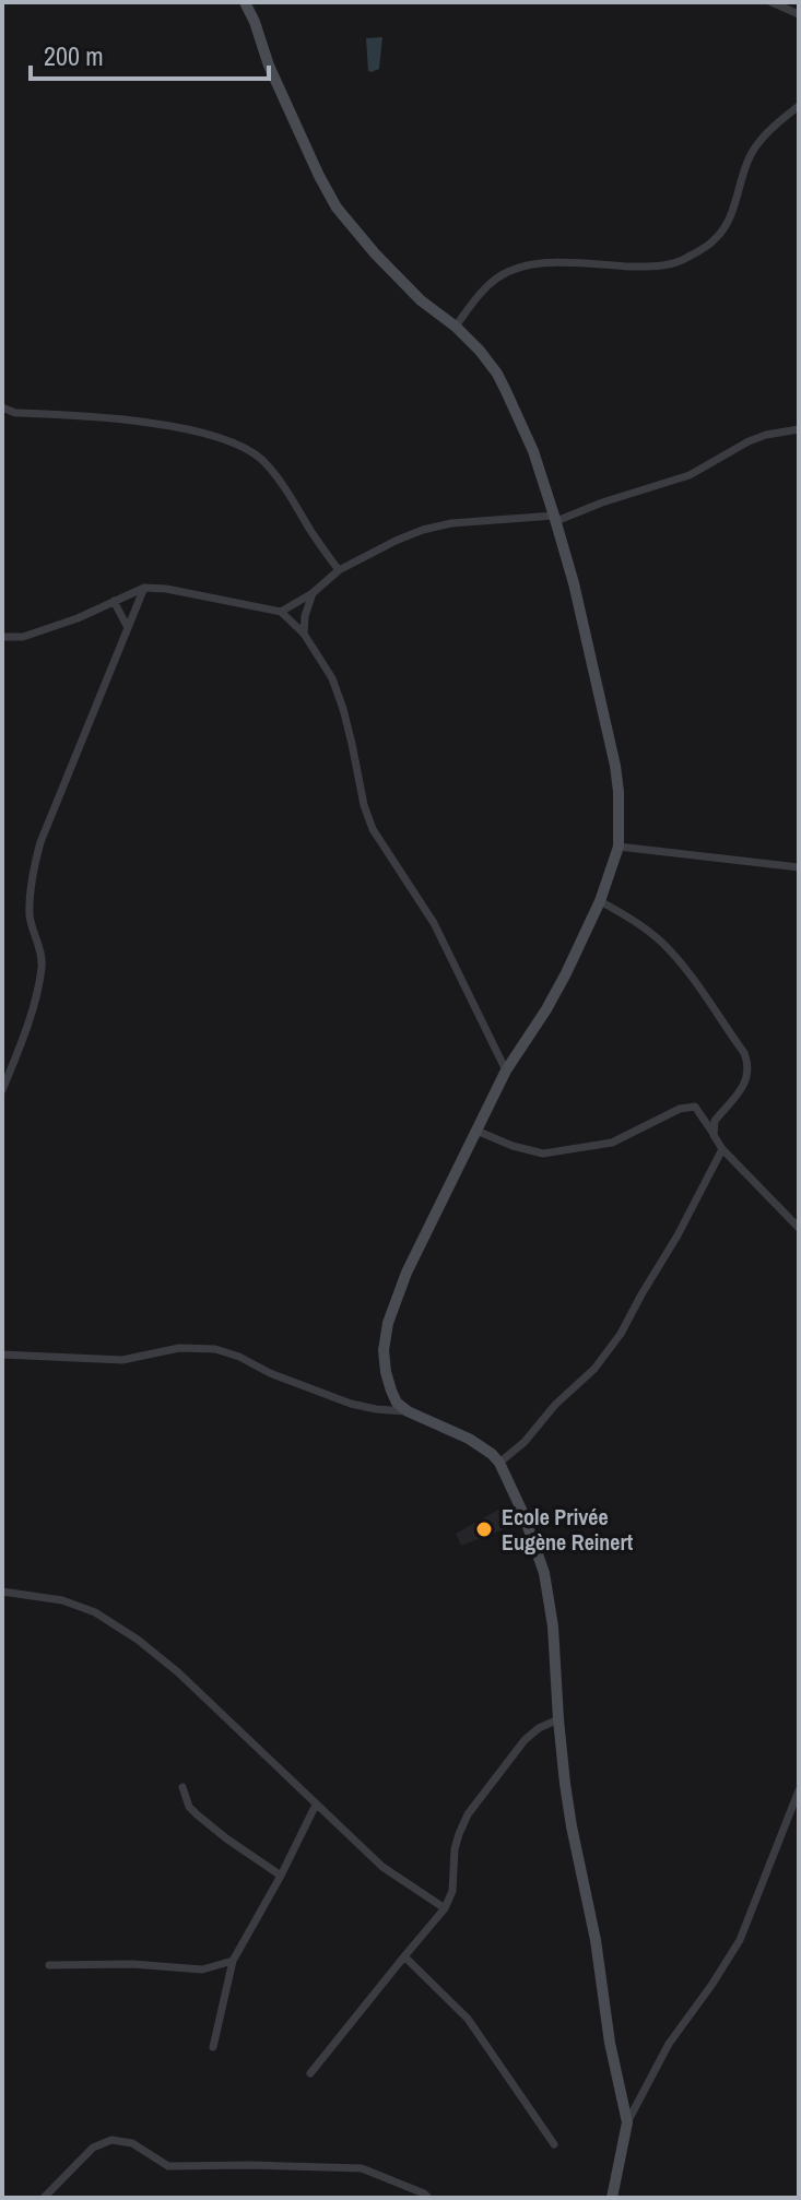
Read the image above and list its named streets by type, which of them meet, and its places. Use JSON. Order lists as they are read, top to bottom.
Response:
{
  "places": ["Ecole Privée Eugène Reinert"],
  "scale_bar": "200 m"
}
